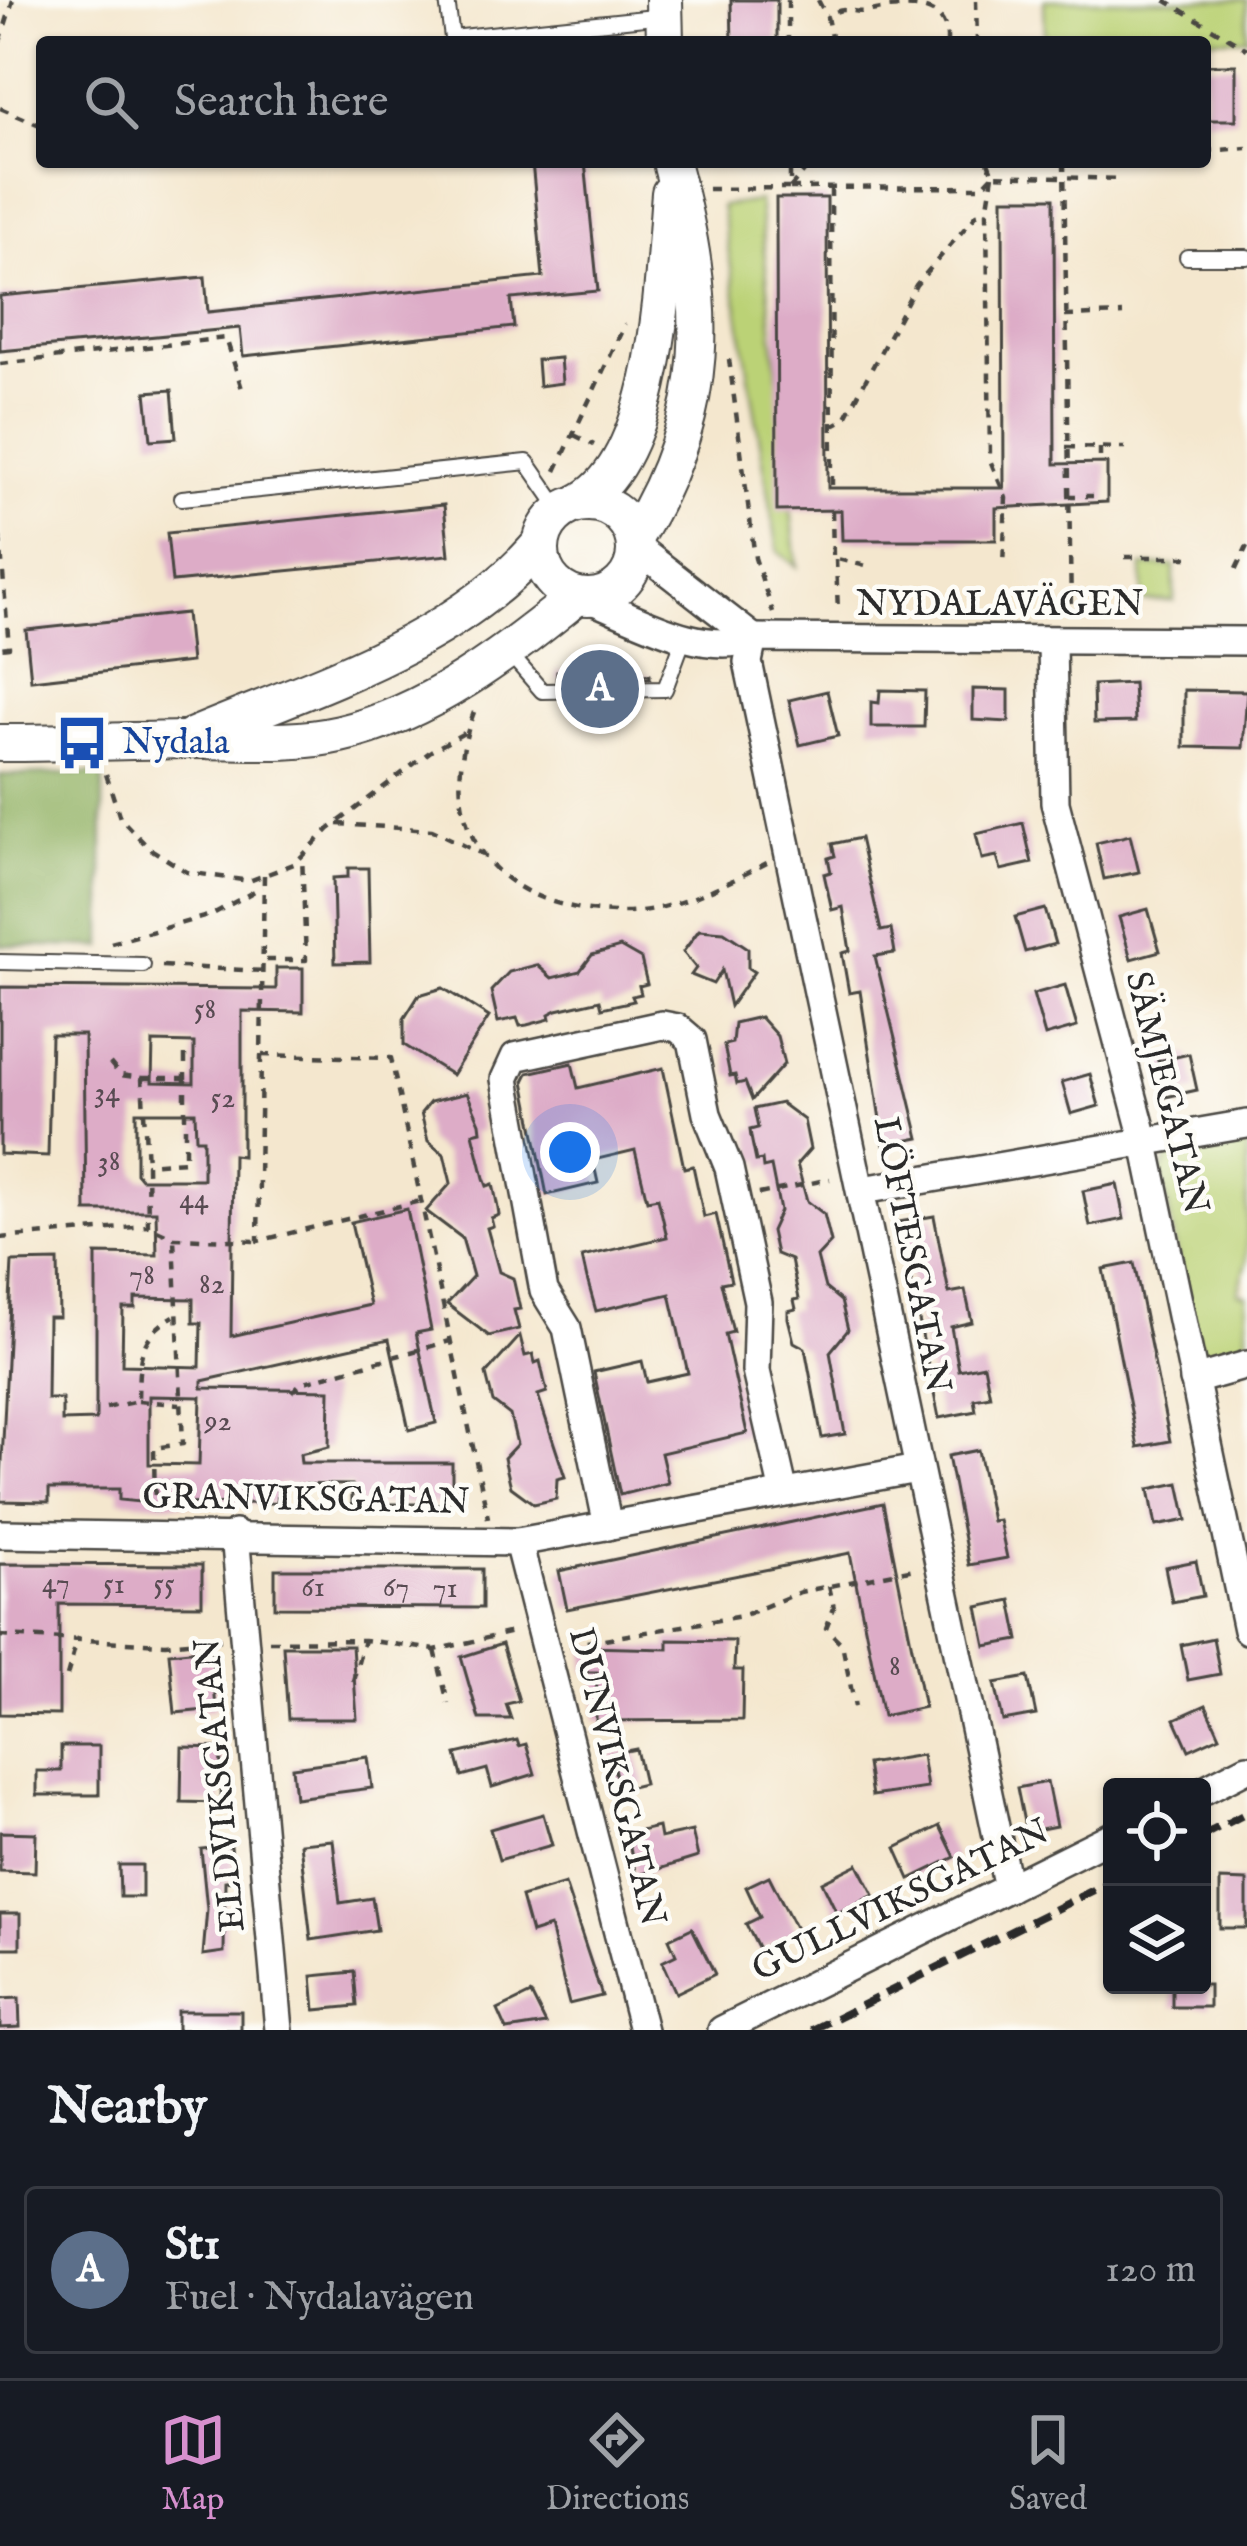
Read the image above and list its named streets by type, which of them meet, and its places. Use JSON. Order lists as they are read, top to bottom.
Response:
{
  "streets": {
    "street": [
      "NYDALAVÄGEN",
      "SÄMJEGATAN",
      "LÖFTESGATAN",
      "GRANVIKSGATAN",
      "DUNVIKSGATAN",
      "ELDVIKSGATAN",
      "GULLVIKSGATAN"
    ]
  },
  "crossings": [
    ["NYDALAVÄGEN", "SÄMJEGATAN"],
    ["NYDALAVÄGEN", "LÖFTESGATAN"],
    ["LÖFTESGATAN", "GRANVIKSGATAN"],
    ["LÖFTESGATAN", "GULLVIKSGATAN"],
    ["GRANVIKSGATAN", "DUNVIKSGATAN"],
    ["GRANVIKSGATAN", "ELDVIKSGATAN"]
  ],
  "places": {
    "bus stop": ["Nydala"]
  },
  "house_numbers": [
    "58",
    "34",
    "52",
    "38",
    "44",
    "78",
    "82",
    "92",
    "47",
    "51",
    "55",
    "61",
    "67",
    "71",
    "8"
  ],
  "page": {
    "search": "Search here",
    "pins": "A",
    "heading": "Nearby",
    "list": [
      {
        "mark": "A",
        "name": "St1",
        "note": "Fuel · Nydalavägen",
        "value": "120 m"
      }
    ],
    "nav": ["Map", "Directions", "Saved"]
  }
}
